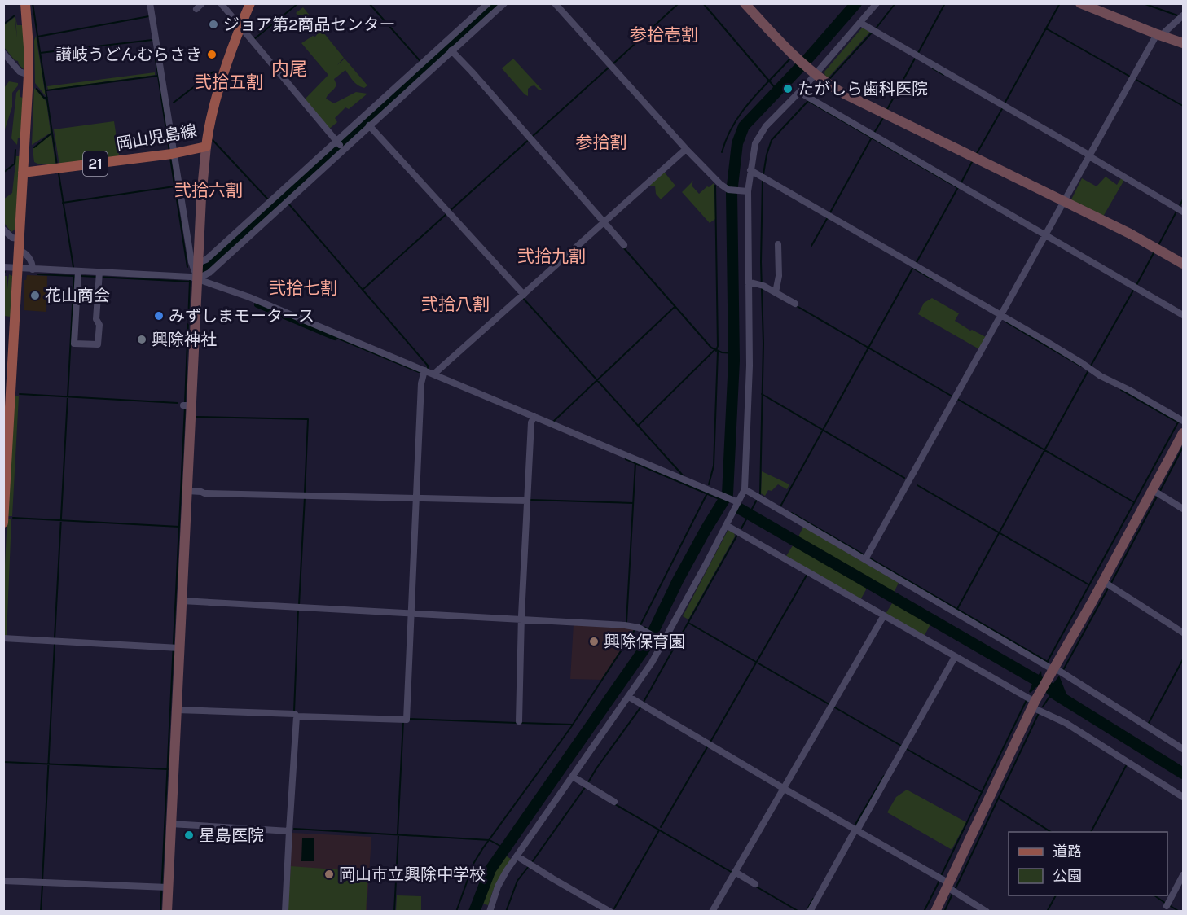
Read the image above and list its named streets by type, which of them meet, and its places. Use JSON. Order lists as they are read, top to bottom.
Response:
{
  "streets": {
    "main road": ["岡山児島線", "21"]
  },
  "districts": [
    "参拾壱割",
    "内尾",
    "弐拾五割",
    "参拾割",
    "弐拾六割",
    "弐拾九割",
    "弐拾七割",
    "弐拾八割"
  ],
  "places": [
    "ジョア第2商品センター",
    "讃岐うどんむらさき",
    "たがしら歯科医院",
    "花山商会",
    "みずしまモータース",
    "興除神社",
    "興除保育園",
    "星島医院",
    "岡山市立興除中学校"
  ],
  "legend": ["道路", "公園"]
}
